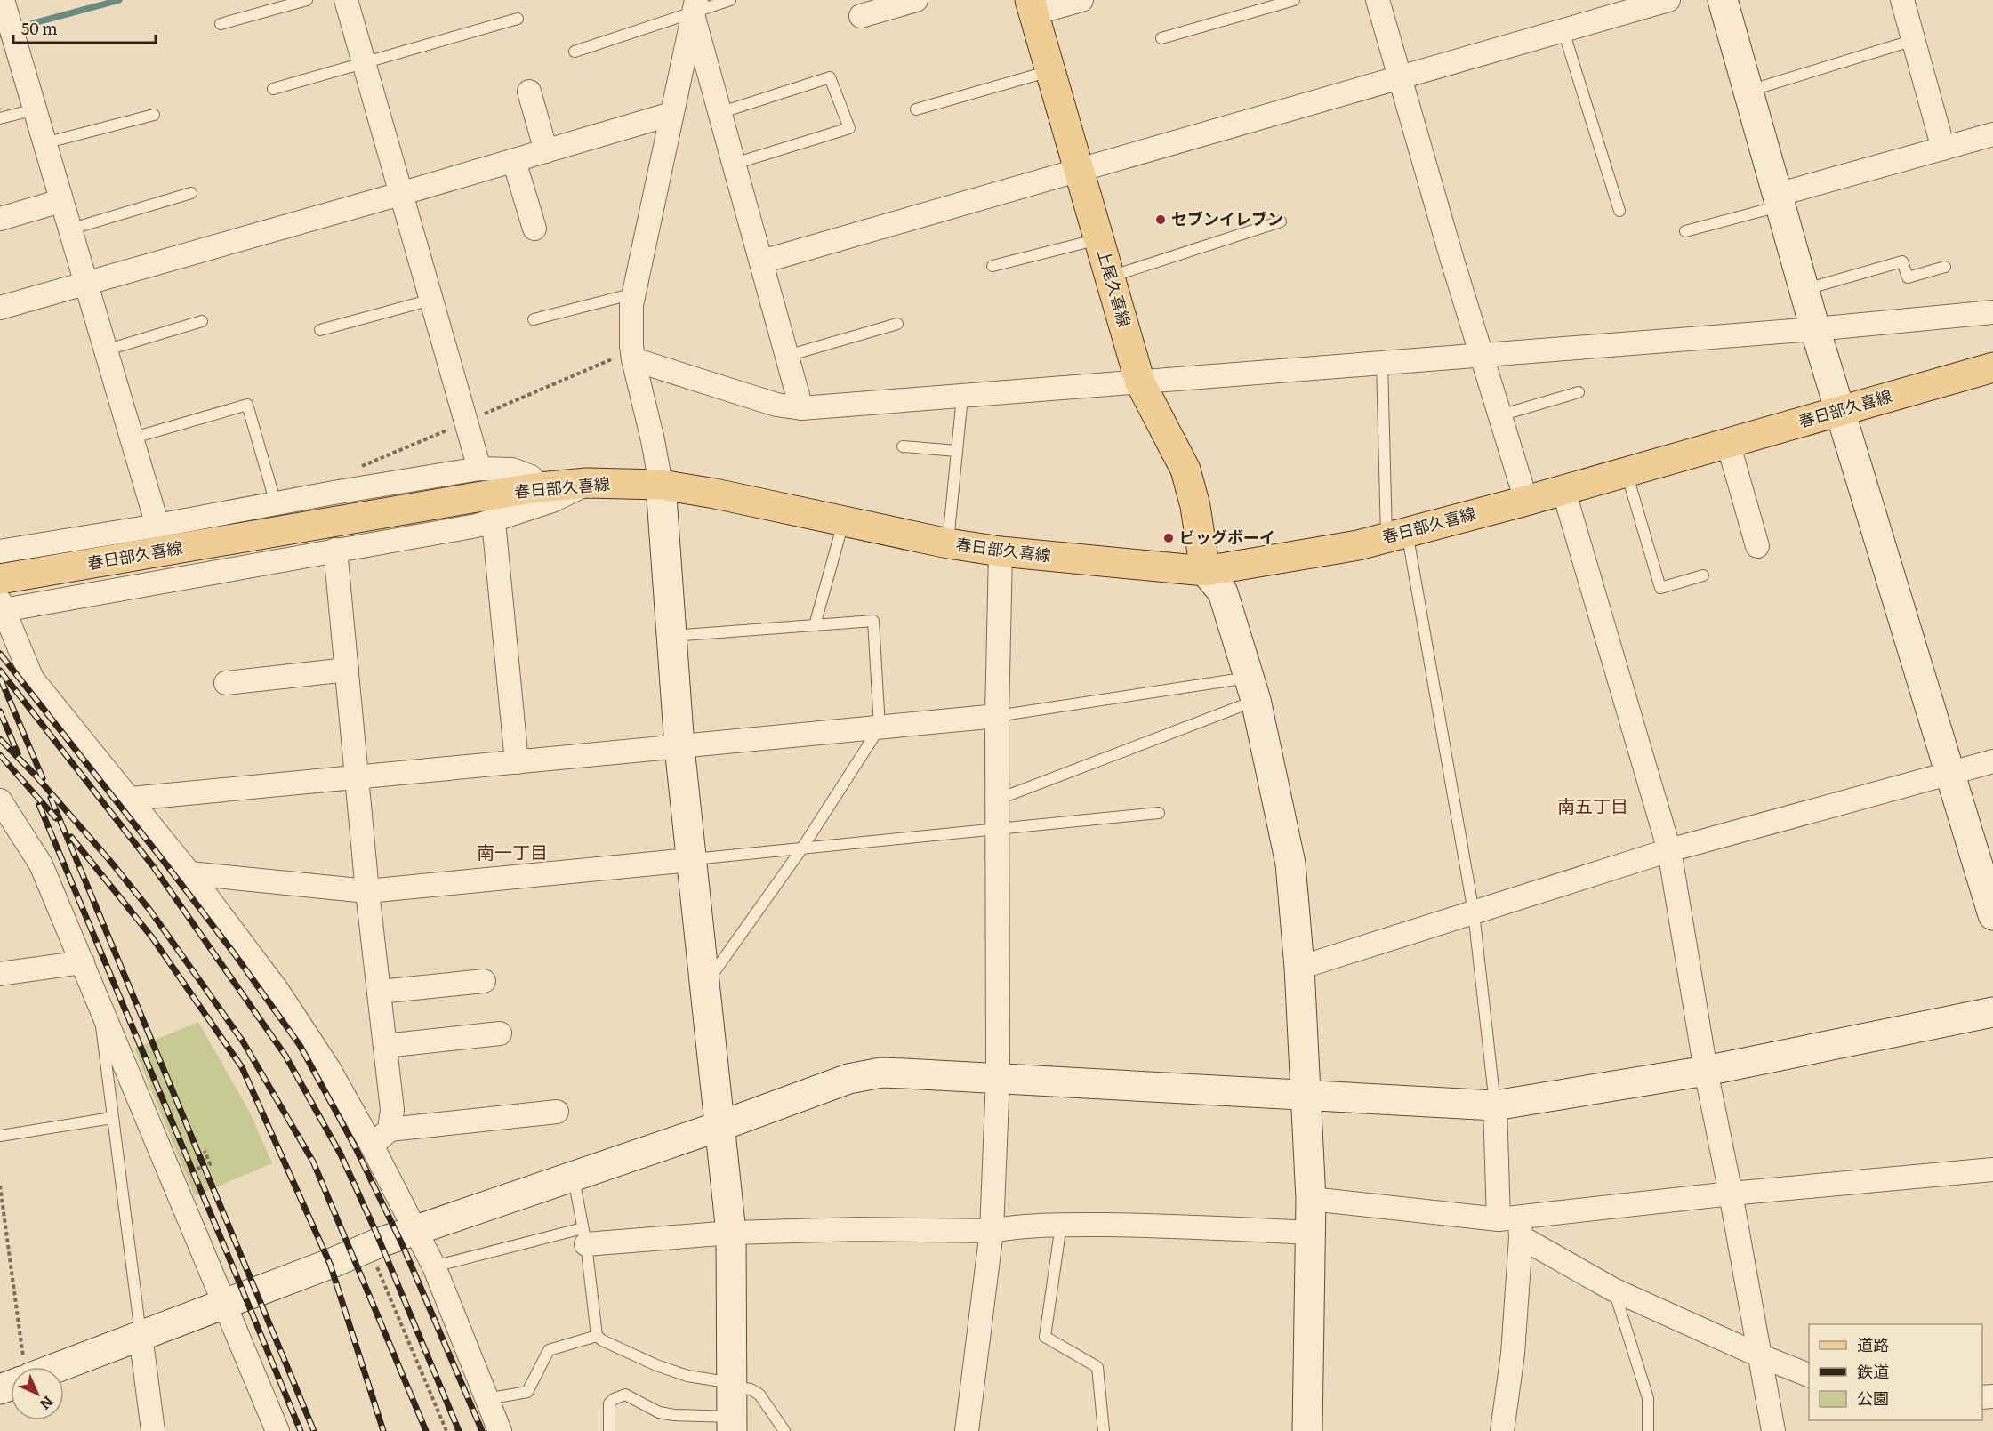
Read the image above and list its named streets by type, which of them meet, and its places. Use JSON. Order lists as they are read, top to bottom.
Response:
{
  "streets": {
    "main road": ["上尾久喜線", "春日部久喜線"]
  },
  "crossings": [
    ["上尾久喜線", "春日部久喜線"]
  ],
  "districts": ["南五丁目", "南一丁目"],
  "places": ["セブンイレブン", "ビッグボーイ"],
  "legend": ["道路", "鉄道", "公園"],
  "scale_bar": "50 m",
  "north": "bottom right"
}
